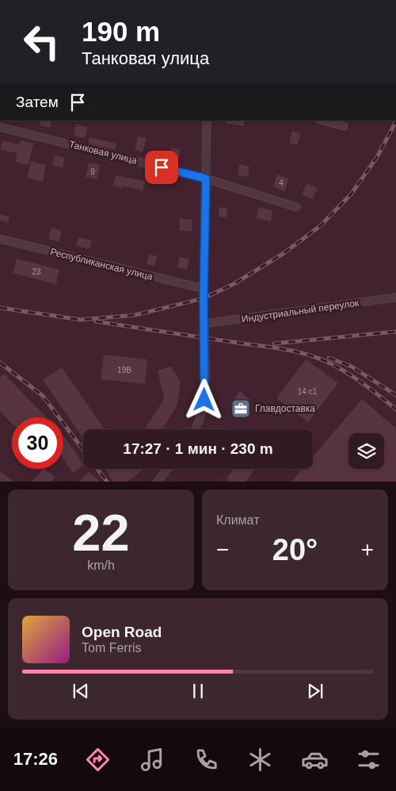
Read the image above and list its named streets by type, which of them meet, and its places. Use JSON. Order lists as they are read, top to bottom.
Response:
{
  "streets": {
    "street": ["Танковая улица", "Республиканская улица", "Индустриальный переулок"]
  },
  "places": {
    "office": ["Главдоставка"]
  },
  "house_numbers": [
    "9",
    "4",
    "23",
    "19В",
    "14 с1"
  ],
  "page": {
    "turn": ["190 m", "Танковая улица"],
    "then": "Затем",
    "limit": "30",
    "trip": "17:27 · 1 мин · 230 m",
    "tile": [
      ["22", "km/h"],
      "Климат"
    ],
    "heat": ["−", "20°", "+"],
    "song": ["Open Road", "Tom Ferris"],
    "tabs": "17:26"
  }
}
